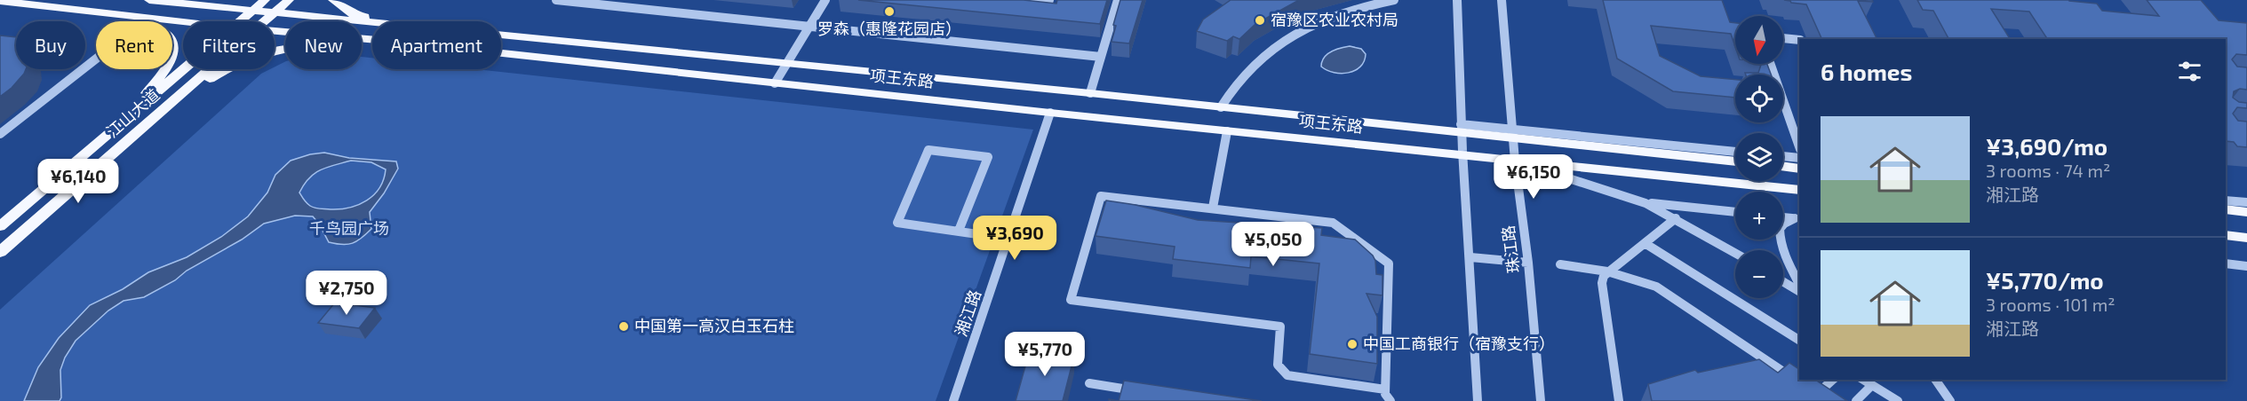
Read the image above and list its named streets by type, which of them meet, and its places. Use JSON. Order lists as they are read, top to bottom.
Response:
{
  "streets": {
    "main road": ["项王东路", "江山大道"],
    "street": ["珠江路", "湘江路"]
  },
  "crossings": [
    ["项王东路", "江山大道"],
    ["项王东路", "珠江路"],
    ["项王东路", "湘江路"]
  ],
  "parks": ["千鸟园广场"],
  "places": [
    "罗森（惠隆花园店）",
    "宿豫区农业农村局",
    "中国第一高汉白玉石柱",
    "中国工商银行（宿豫支行）"
  ],
  "north": "bottom",
  "page": {
    "map_buttons": ["+", "−"],
    "chip": [
      "Buy",
      "Rent",
      "Filters",
      "New",
      "Apartment"
    ],
    "heading": "6 homes",
    "list": [
      {
        "name": "¥3,690/mo",
        "note": "3 rooms · 74 m² · 湘江路"
      },
      {
        "name": "¥5,770/mo",
        "note": "3 rooms · 101 m² · 湘江路"
      }
    ],
    "price": [
      "¥6,150",
      "¥6,140",
      "¥3,690",
      "¥5,050",
      "¥2,750",
      "¥5,770"
    ]
  }
}
